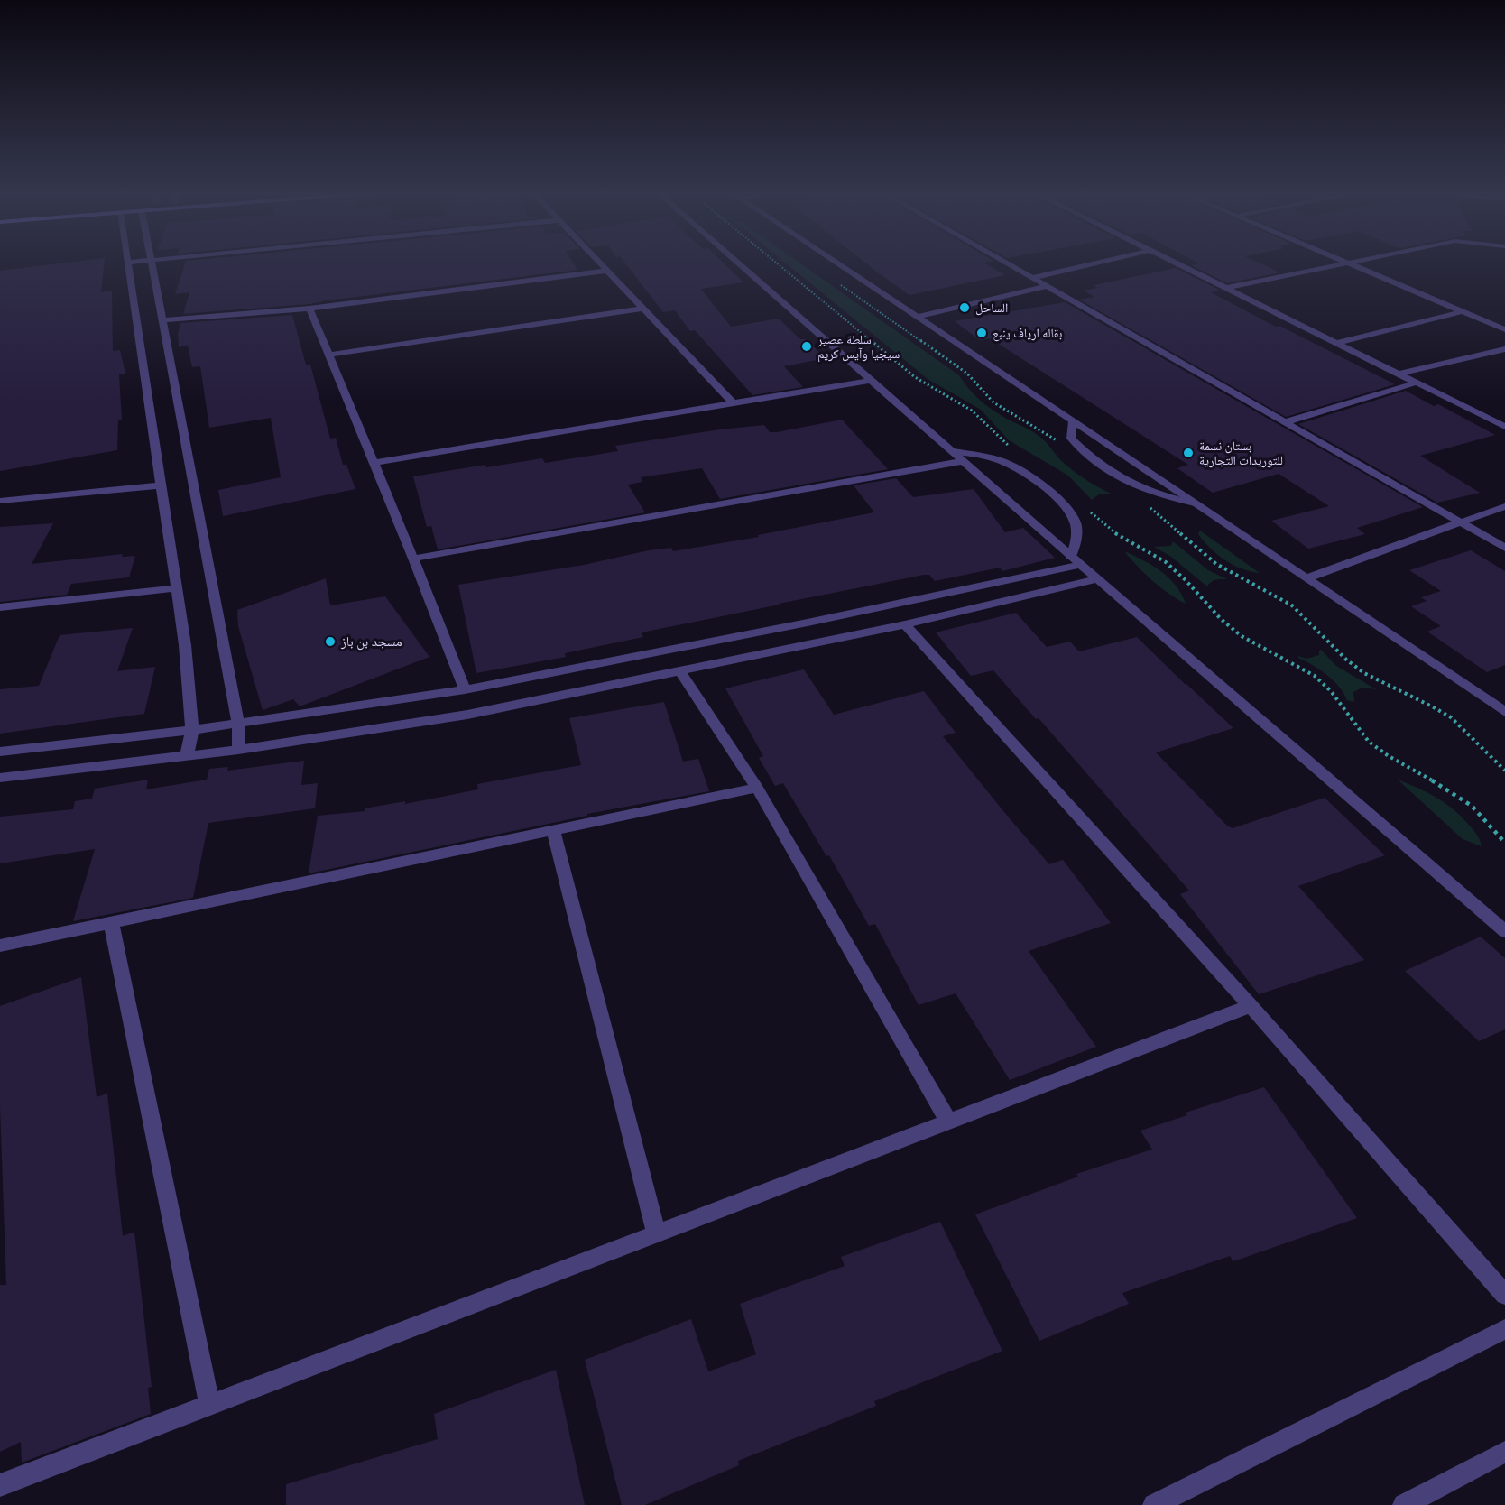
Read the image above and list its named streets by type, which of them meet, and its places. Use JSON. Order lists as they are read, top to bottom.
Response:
{
  "places": [
    "الساحل",
    "بقاله ارياف ينبع",
    "سلطة عصير سيجيا وآيس كريم",
    "بستان نسمة للتوريدات التجارية",
    "مسجد بن باز"
  ]
}
